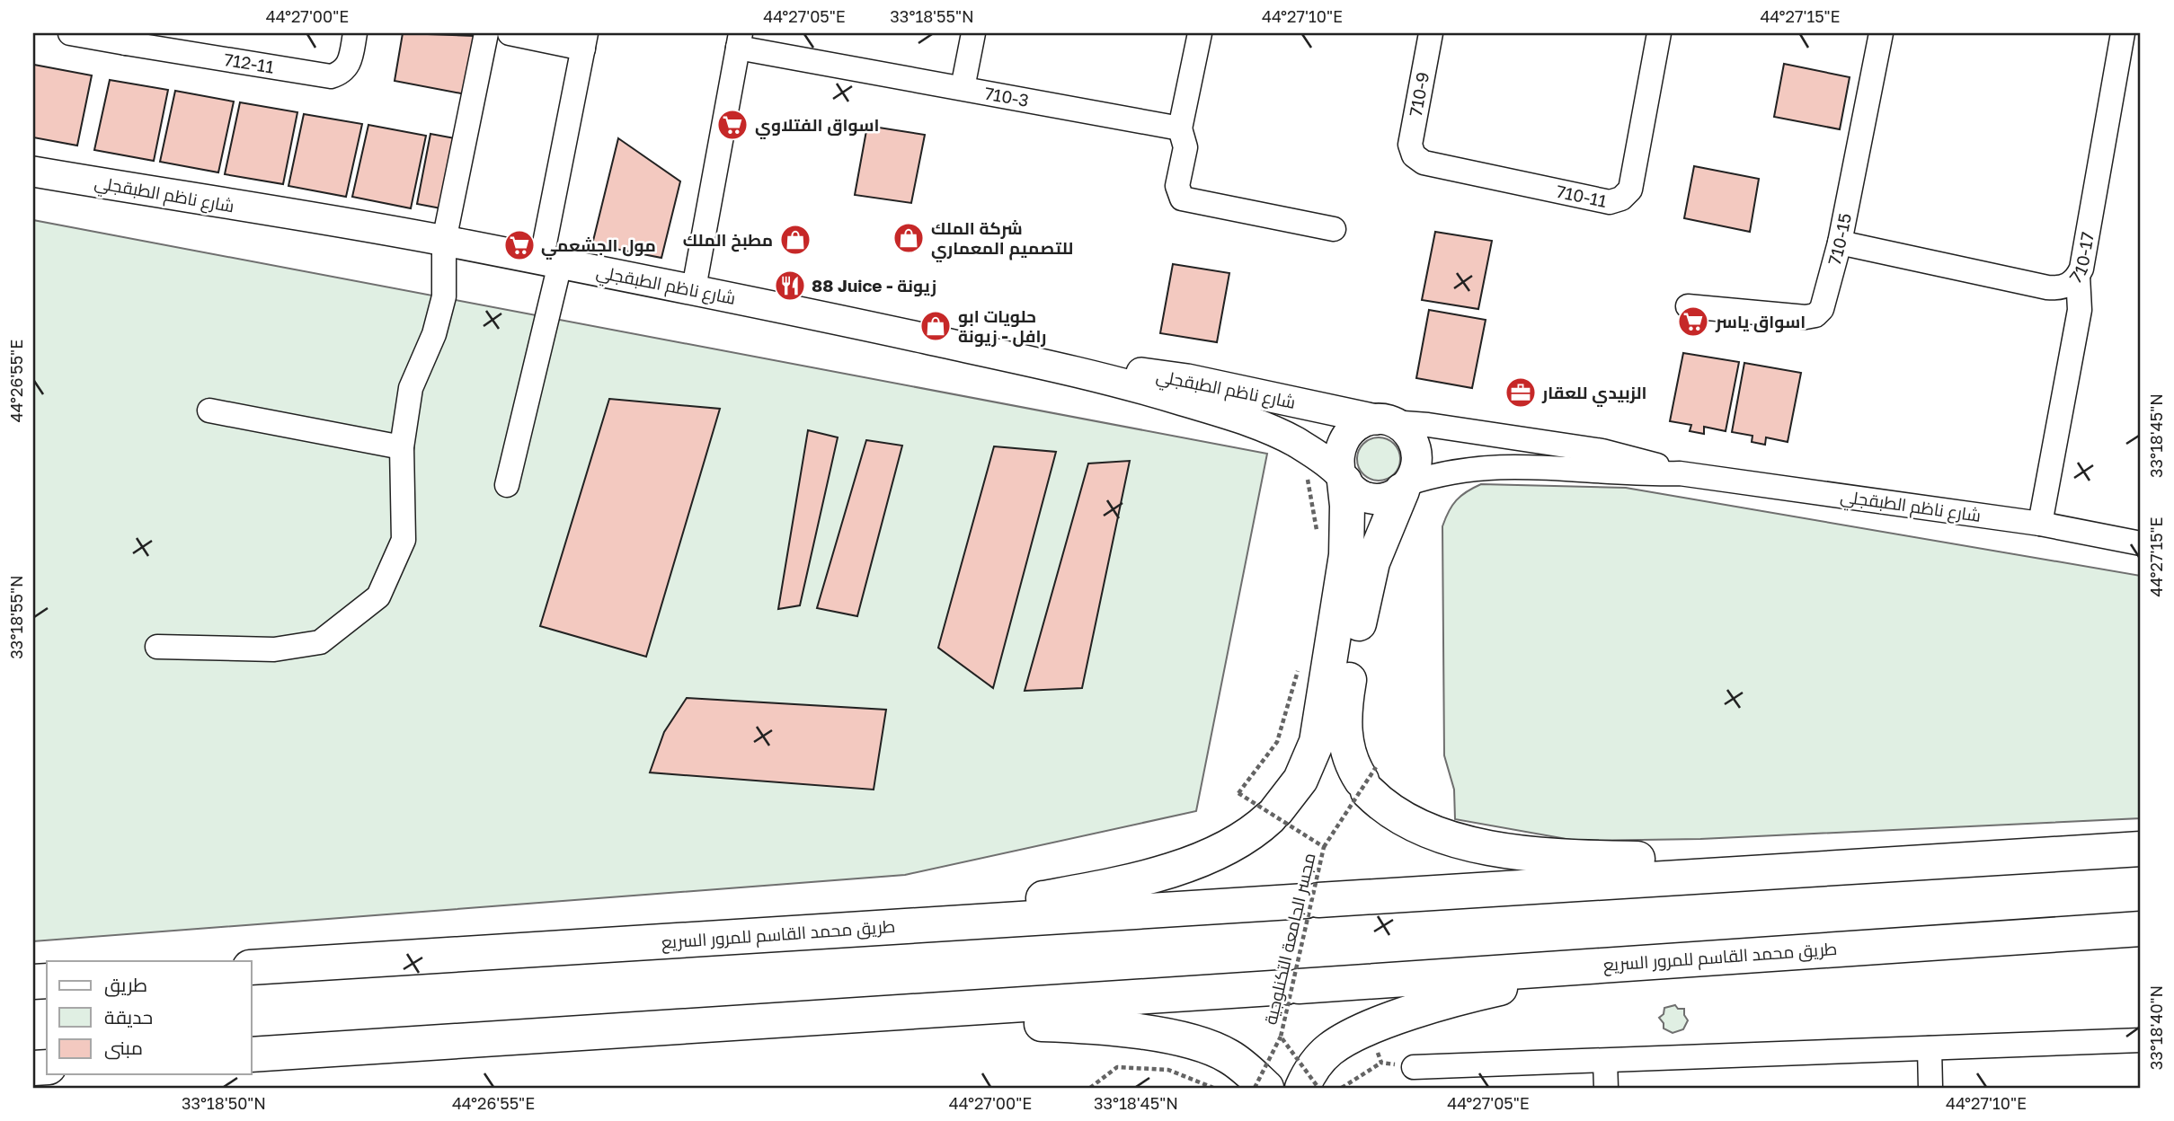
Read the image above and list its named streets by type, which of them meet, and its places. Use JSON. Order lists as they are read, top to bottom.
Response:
{
  "streets": {
    "highway": ["طريق محمد القاسم للمرور السريع"],
    "main road": ["شارع ناظم الطبقجلي"],
    "street": [
      "712-11",
      "710-9",
      "710-3",
      "710-11",
      "710-15",
      "710-17"
    ],
    "path": ["مجسر الجامعة التكنلوجية"]
  },
  "crossings": [
    ["710-9", "710-11"],
    ["710-15", "710-17"]
  ],
  "places": {
    "supermarket": ["اسواق الفتلاوي", "مول الجشعمي", "اسواق ياسر"],
    "shop": ["شركة الملك للتصميم المعماري", "مطبخ الملك", "حلويات ابو رافل - زيونة"],
    "restaurant": ["88 Juice - زيونة"],
    "office": ["الزبيدي للعقار"]
  },
  "legend": ["طريق", "حديقة", "مبنى"],
  "coordinates": [
    "44°27'00\"E",
    "44°27'05\"E",
    "33°18'55\"N",
    "44°27'10\"E",
    "44°27'15\"E",
    "44°26'55\"E",
    "33°18'45\"N",
    "33°18'40\"N",
    "33°18'50\"N"
  ]
}
